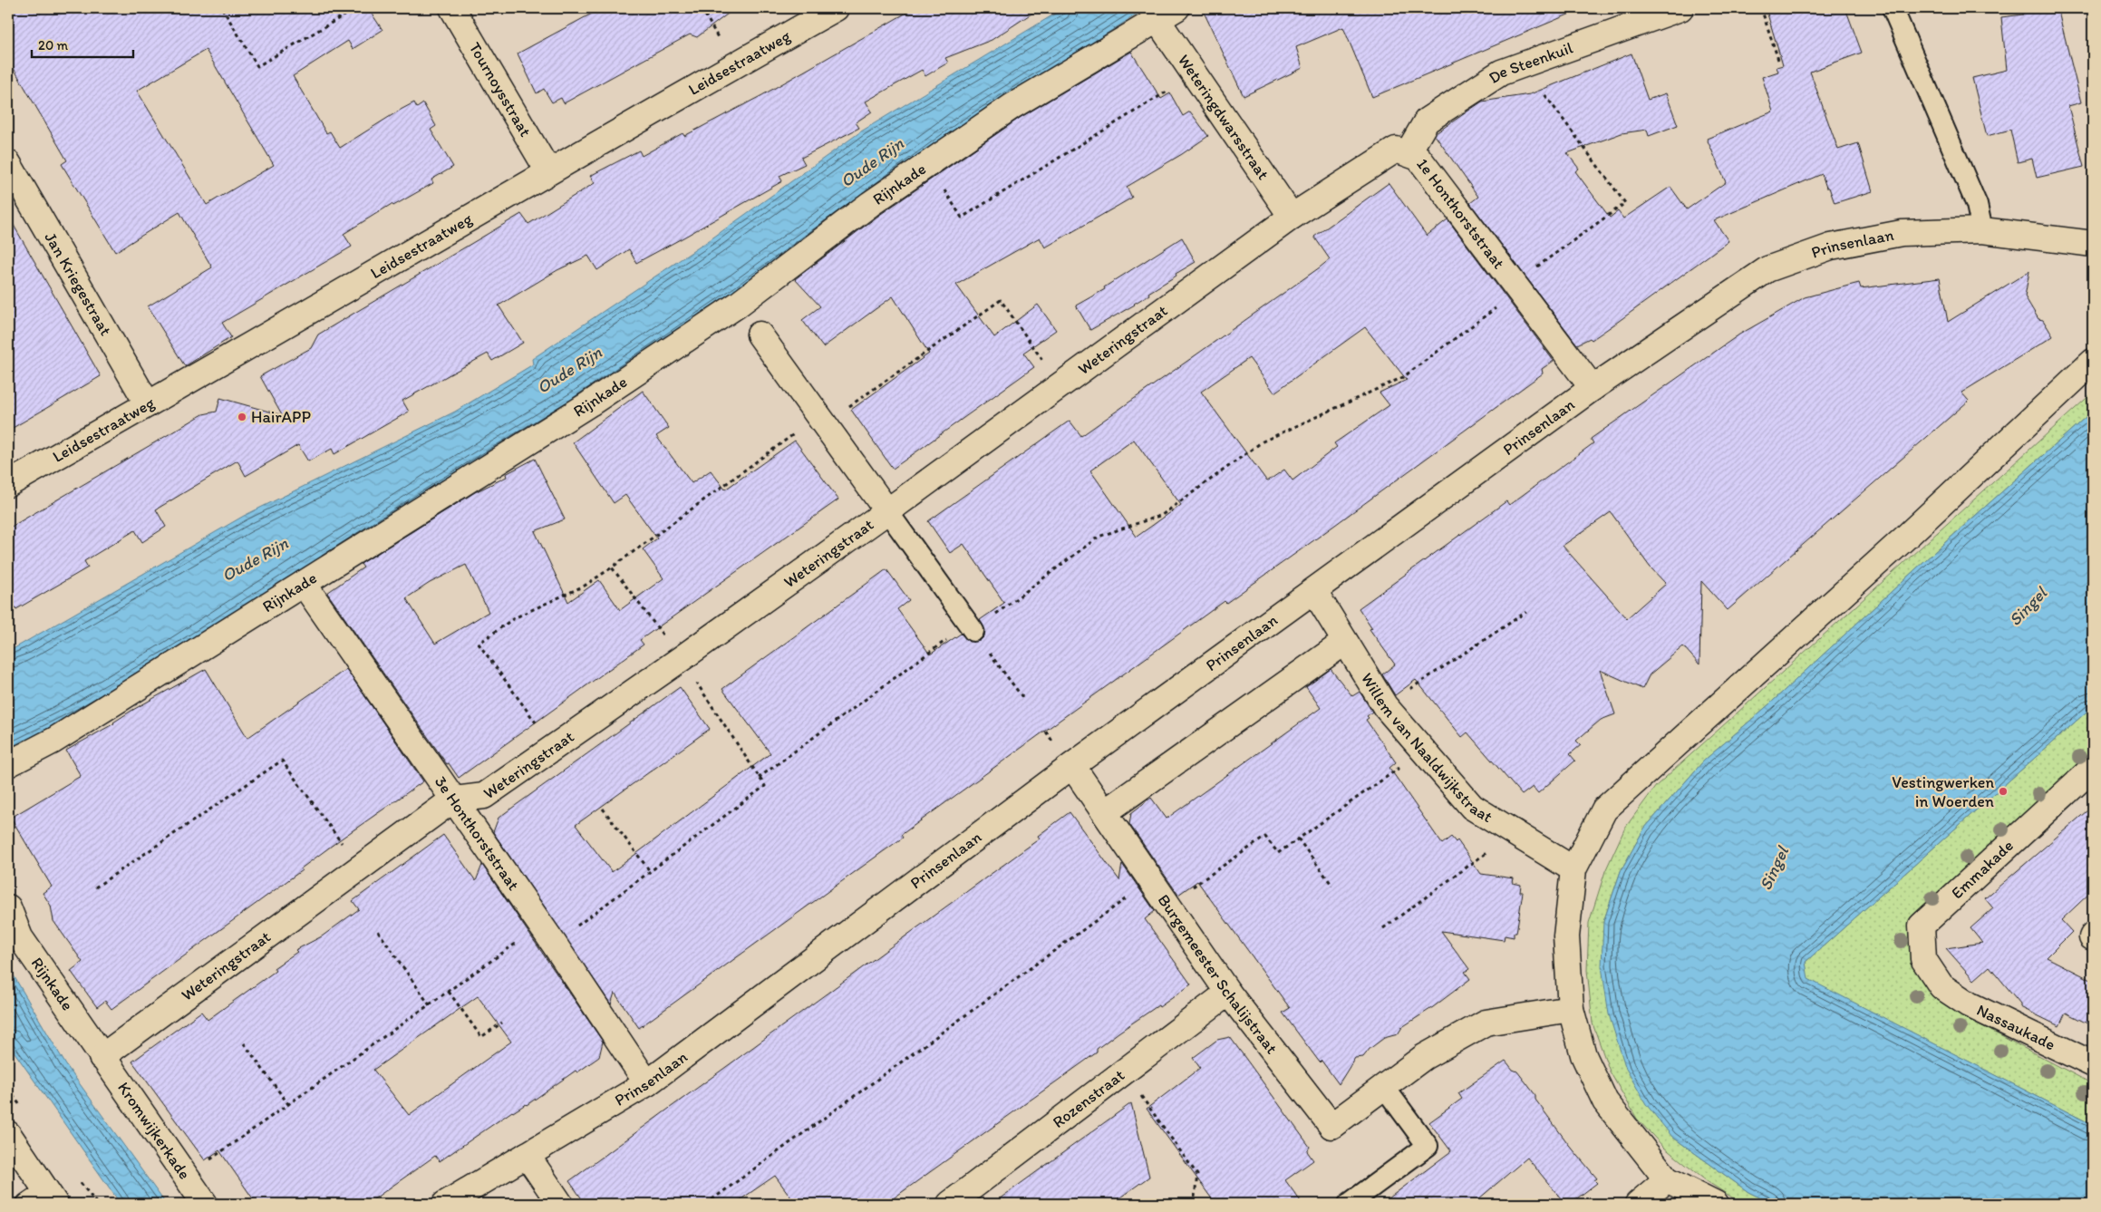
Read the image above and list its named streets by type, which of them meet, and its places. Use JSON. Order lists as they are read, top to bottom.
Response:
{
  "streets": {
    "street": [
      "Leidsestraatweg",
      "De Steenkuil",
      "Tournoysstraat",
      "Weteringdwarsstraat",
      "Rijnkade",
      "1e Honthorststraat",
      "Prinsenlaan",
      "Jan Kriegestraat",
      "Weteringstraat",
      "Willem van Naaldwijkstraat",
      "3e Honthorststraat",
      "Emmakade",
      "Burgemeester Schalijstraat",
      "Nassaukade",
      "Rozenstraat",
      "Kromwijkerkade"
    ]
  },
  "crossings": [
    ["Leidsestraatweg", "Tournoysstraat"],
    ["Leidsestraatweg", "Jan Kriegestraat"],
    ["De Steenkuil", "1e Honthorststraat"],
    ["Weteringdwarsstraat", "Rijnkade"],
    ["Weteringdwarsstraat", "1e Honthorststraat"],
    ["Weteringdwarsstraat", "Weteringstraat"],
    ["Rijnkade", "Weteringstraat"],
    ["Rijnkade", "3e Honthorststraat"],
    ["Rijnkade", "Kromwijkerkade"],
    ["1e Honthorststraat", "Prinsenlaan"],
    ["1e Honthorststraat", "Weteringstraat"],
    ["Prinsenlaan", "Willem van Naaldwijkstraat"],
    ["Prinsenlaan", "3e Honthorststraat"],
    ["Prinsenlaan", "Burgemeester Schalijstraat"],
    ["Weteringstraat", "3e Honthorststraat"],
    ["Weteringstraat", "Kromwijkerkade"],
    ["Emmakade", "Nassaukade"],
    ["Burgemeester Schalijstraat", "Rozenstraat"]
  ],
  "water": ["Oude Rijn", "Singel"],
  "places": ["HairAPP", "Vestingwerken in Woerden"],
  "scale_bar": "20 m"
}
